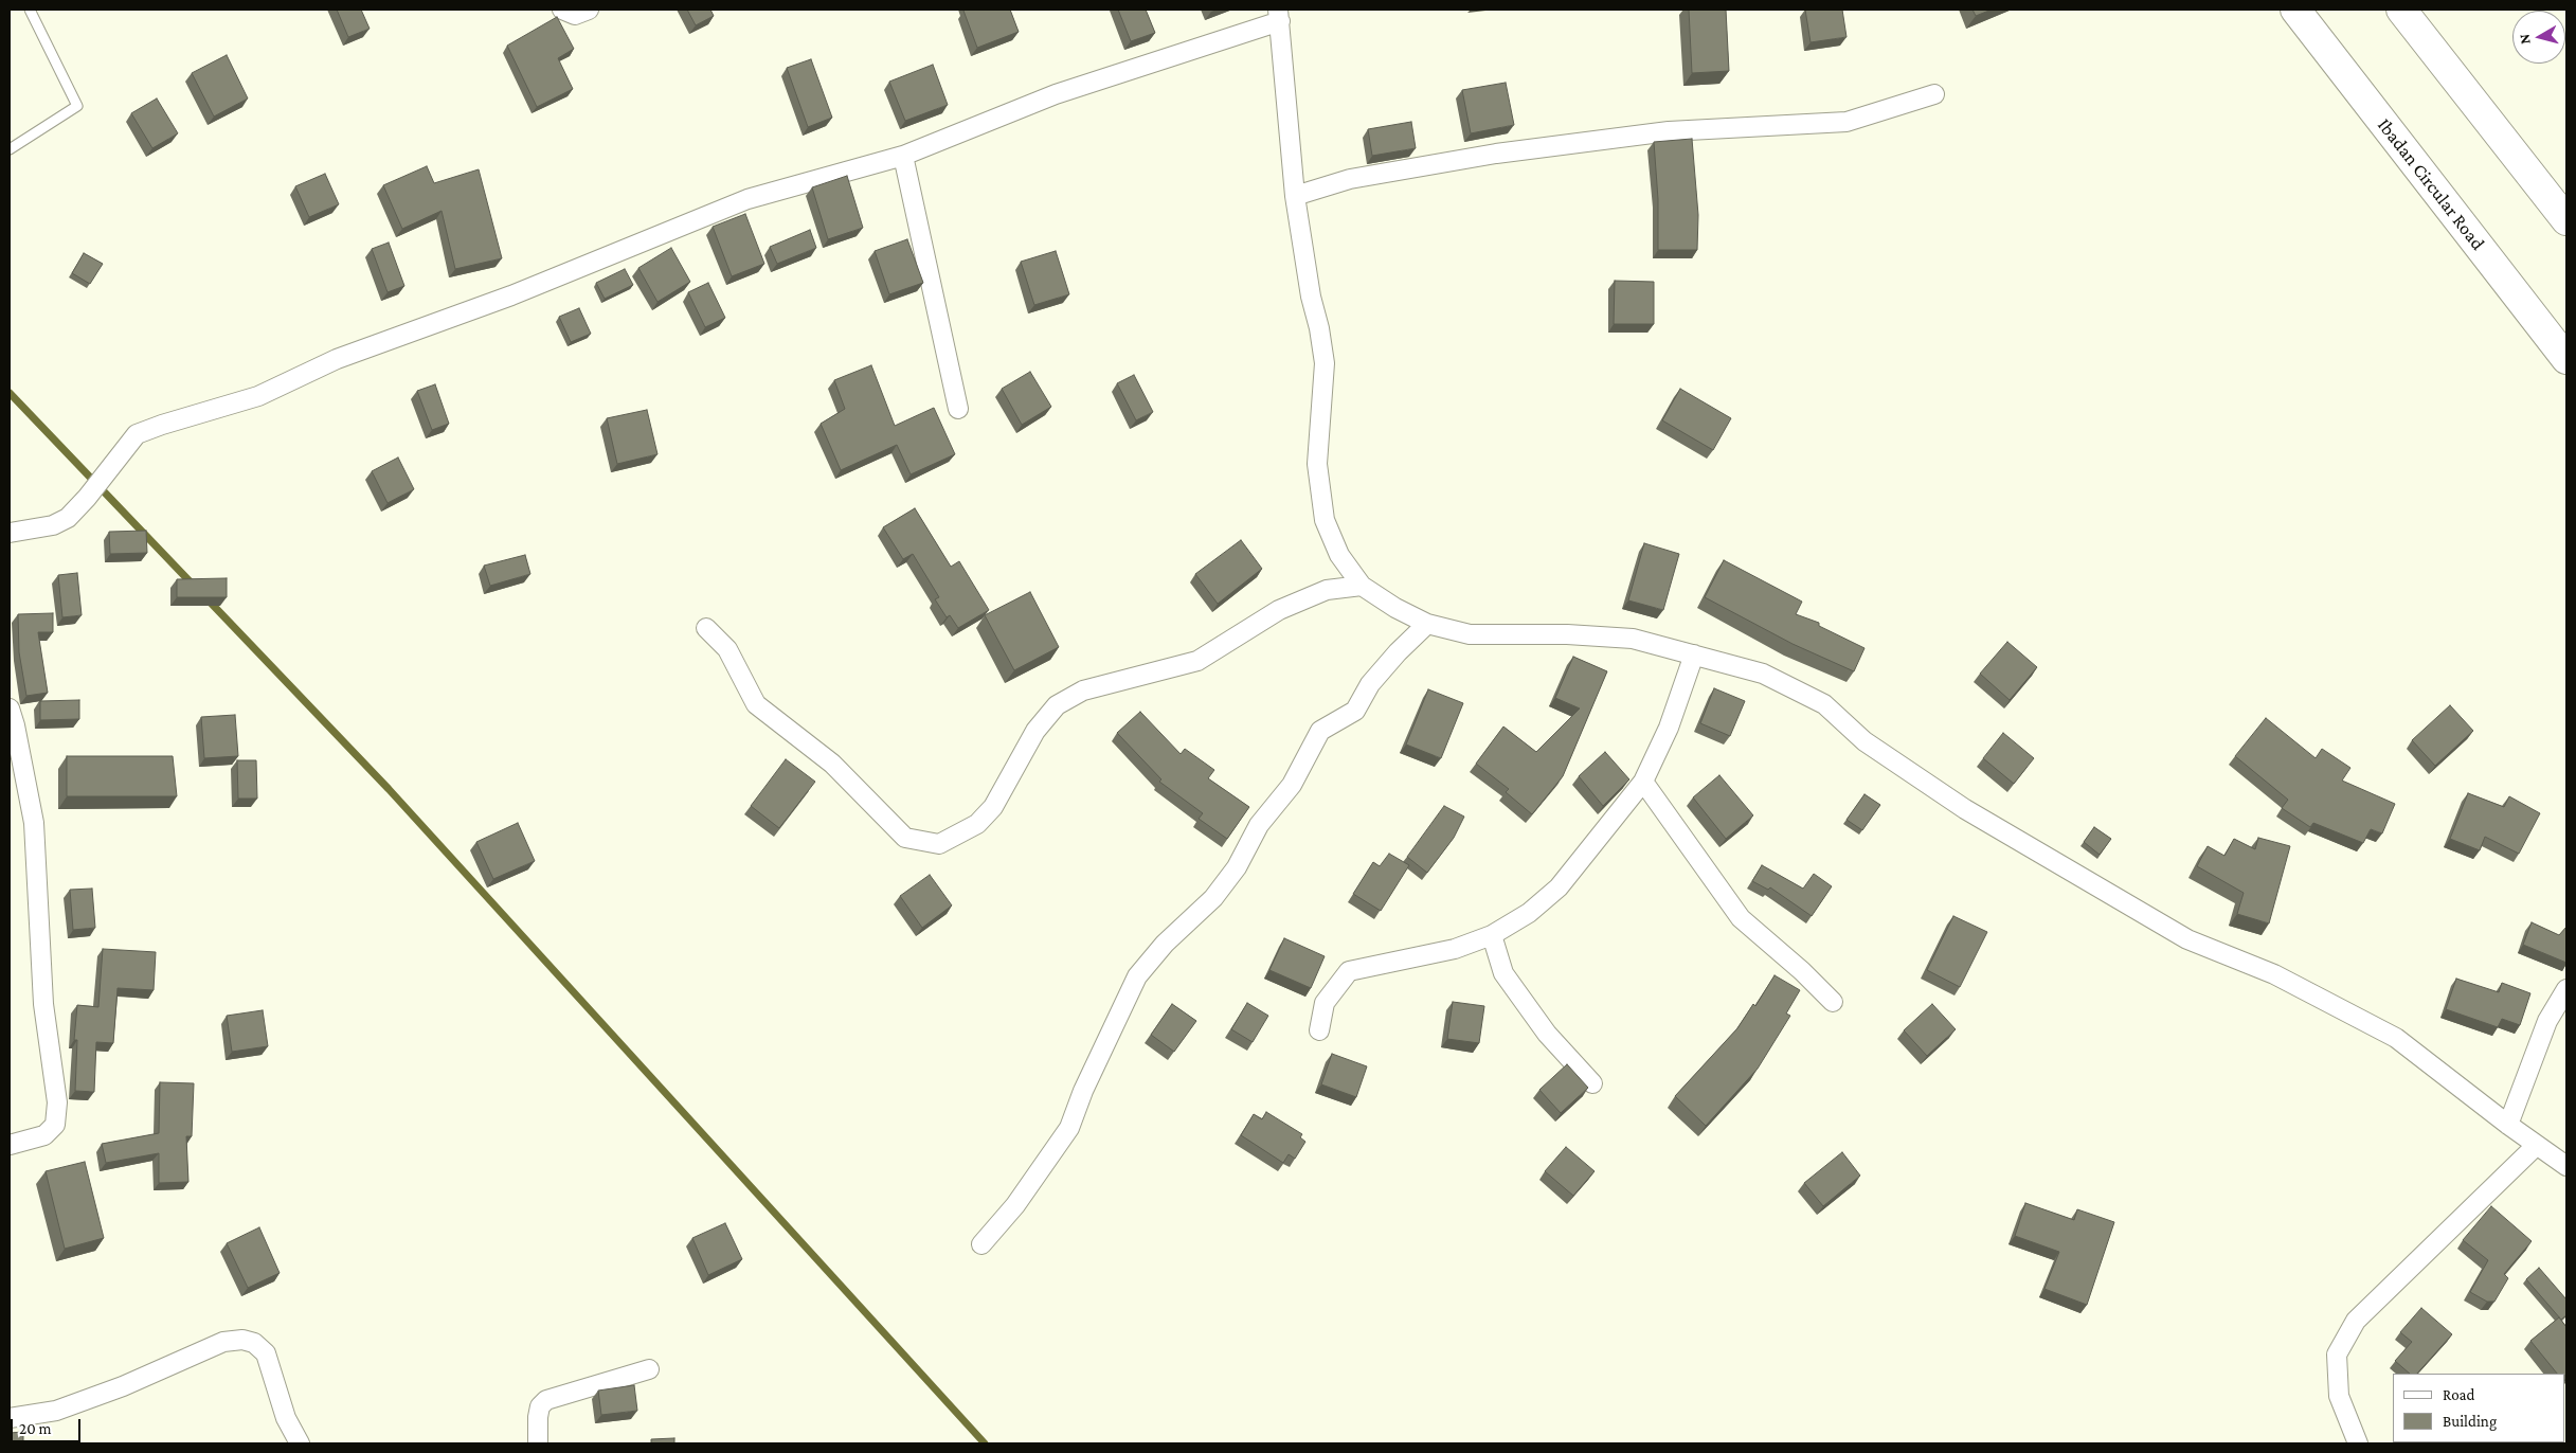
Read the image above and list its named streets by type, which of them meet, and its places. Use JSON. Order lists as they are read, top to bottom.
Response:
{
  "streets": {
    "highway": ["Ibadan Circular Road"]
  },
  "legend": ["Road", "Building"],
  "scale_bar": "20 m",
  "north": "left"
}
